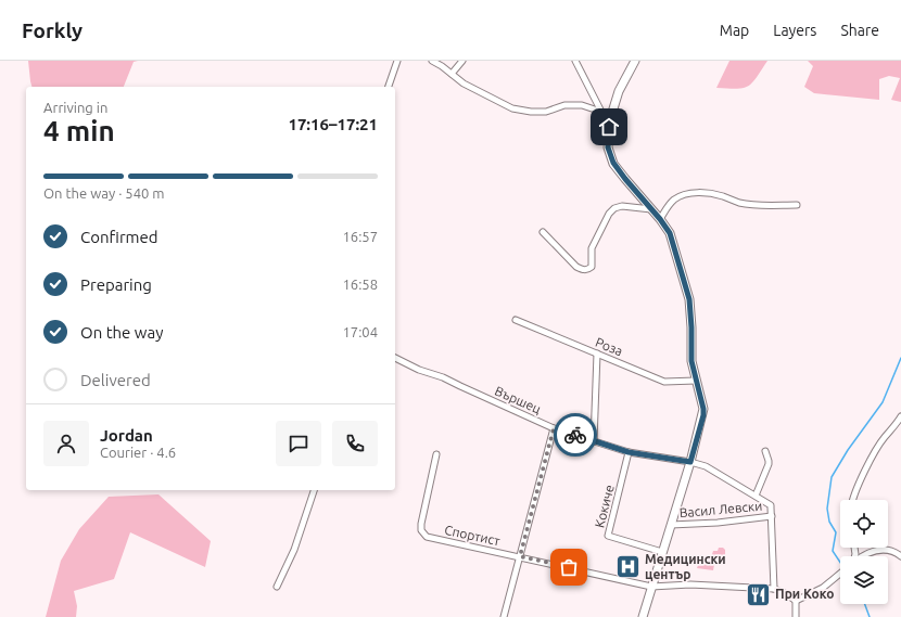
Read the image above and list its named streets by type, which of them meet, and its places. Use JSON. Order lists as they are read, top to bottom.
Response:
{
  "streets": {
    "street": [
      "Роза",
      "Вършец",
      "Кокиче",
      "Васил Левски",
      "Спортист"
    ]
  },
  "crossings": [
    ["Вършец", "Кокиче"],
    ["Вършец", "Васил Левски"]
  ],
  "places": {
    "hospital": ["Медицински център"],
    "restaurant": ["При Коко"]
  },
  "page": {
    "header": "Forkly",
    "nav": ["Map", "Layers", "Share"],
    "heading": ["4 min", "Arriving in", "17:16–17:21"],
    "panel": ["Jordan", "Courier · 4.6"],
    "bar": "On the way · 540 m",
    "list": [
      ["Confirmed", "16:57"],
      ["Preparing", "16:58"],
      ["On the way", "17:04"],
      "Delivered"
    ]
  }
}
